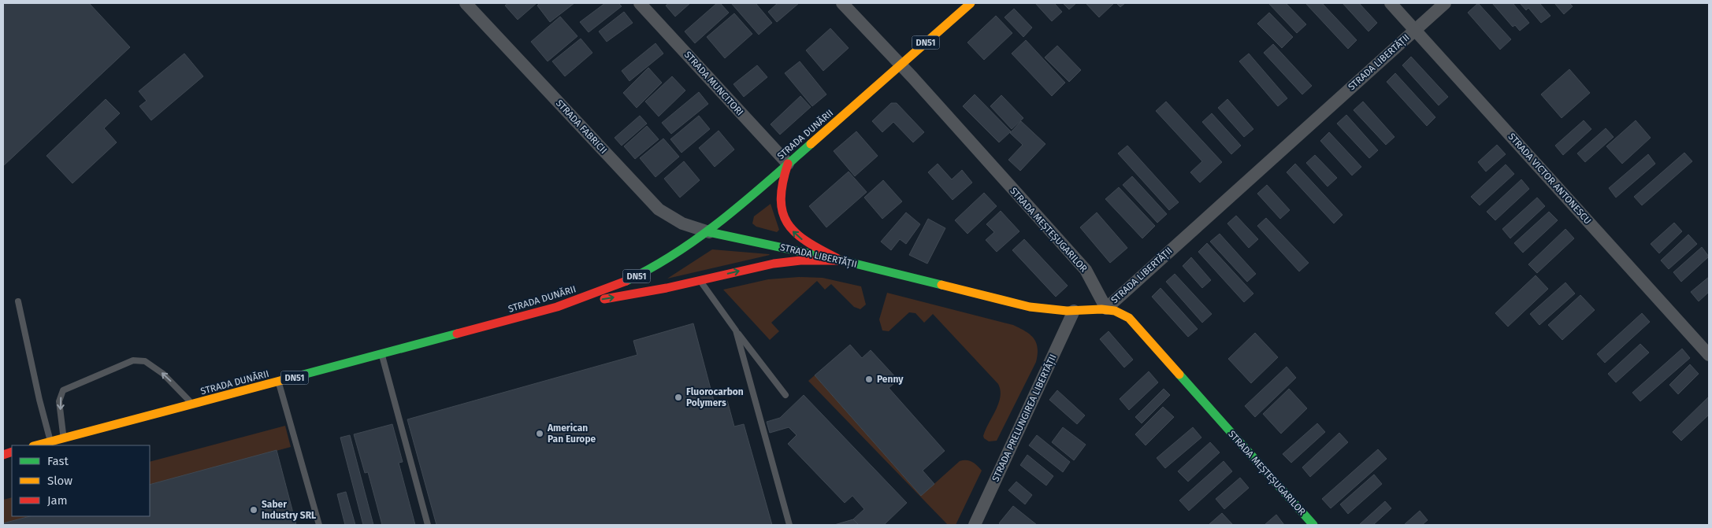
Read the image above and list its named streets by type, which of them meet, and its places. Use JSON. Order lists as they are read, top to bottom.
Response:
{
  "streets": {
    "main road": [
      "DN51",
      "STRADA LIBERTĂȚII",
      "STRADA DUNĂRII",
      "STRADA MEȘTEȘUGARILOR"
    ],
    "street": [
      "STRADA MUNCITORI",
      "STRADA FABRICII",
      "STRADA VICTOR ANTONESCU",
      "STRADA PRELUNGIREA LIBERTĂȚII"
    ]
  },
  "crossings": [
    ["STRADA LIBERTĂȚII", "STRADA FABRICII"],
    ["STRADA LIBERTĂȚII", "STRADA DUNĂRII"],
    ["STRADA LIBERTĂȚII", "STRADA VICTOR ANTONESCU"],
    ["STRADA LIBERTĂȚII", "STRADA MEȘTEȘUGARILOR"],
    ["STRADA LIBERTĂȚII", "STRADA PRELUNGIREA LIBERTĂȚII"],
    ["STRADA MUNCITORI", "STRADA DUNĂRII"],
    ["STRADA FABRICII", "STRADA DUNĂRII"],
    ["STRADA DUNĂRII", "STRADA MEȘTEȘUGARILOR"]
  ],
  "places": [
    "Penny",
    "Fluorocarbon Polymers",
    "American Pan Europe",
    "Saber Industry SRL"
  ],
  "legend": ["Fast", "Slow", "Jam"]
}
